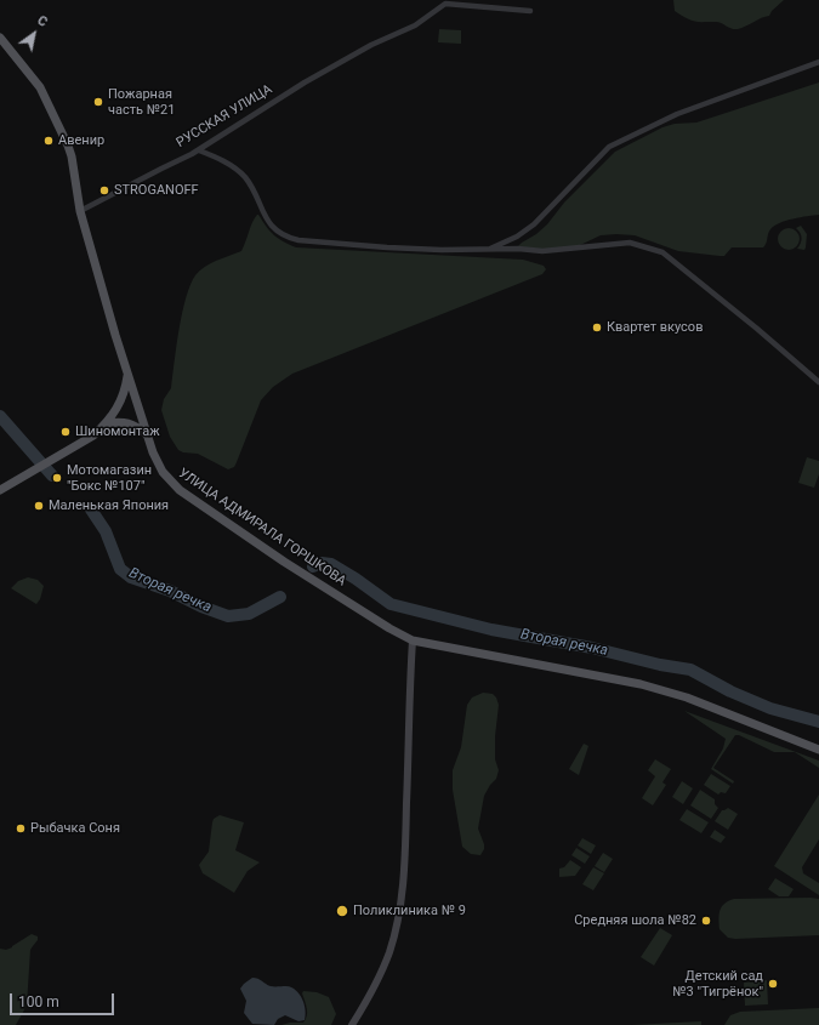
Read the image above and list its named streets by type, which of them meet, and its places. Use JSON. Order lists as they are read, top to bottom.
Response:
{
  "streets": {
    "main road": ["УЛИЦА АДМИРАЛА ГОРШКОВА"],
    "street": ["РУССКАЯ УЛИЦА"]
  },
  "water": ["Вторая речка"],
  "places": [
    "Пожарная часть №21",
    "Авенир",
    "STROGANOFF",
    "Квартет вкусов",
    "Шиномонтаж",
    "Мотомагазин \"Бокс №107\"",
    "Маленькая Япония",
    "Рыбачка Соня",
    "Поликлиника № 9",
    "Средняя шола №82",
    "Детский сад №3 \"Тигрёнок\""
  ],
  "scale_bar": "100 m",
  "north": "top right"
}
